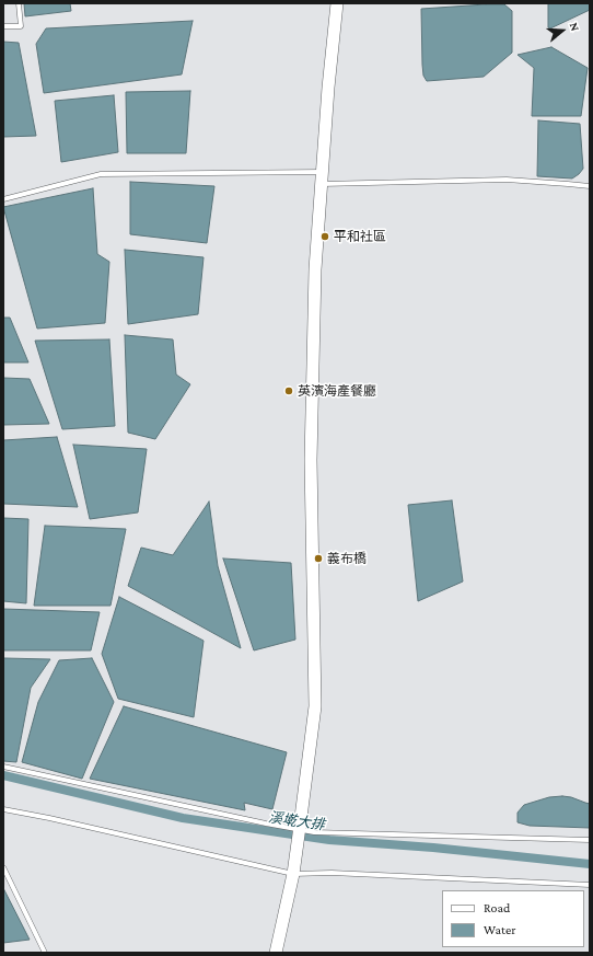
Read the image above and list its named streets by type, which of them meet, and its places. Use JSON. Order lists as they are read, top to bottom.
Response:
{
  "water": ["溪墘大排"],
  "places": ["平和社區", "英濱海產餐廳", "義布橋"],
  "legend": ["Road", "Water"],
  "north": "right"
}
